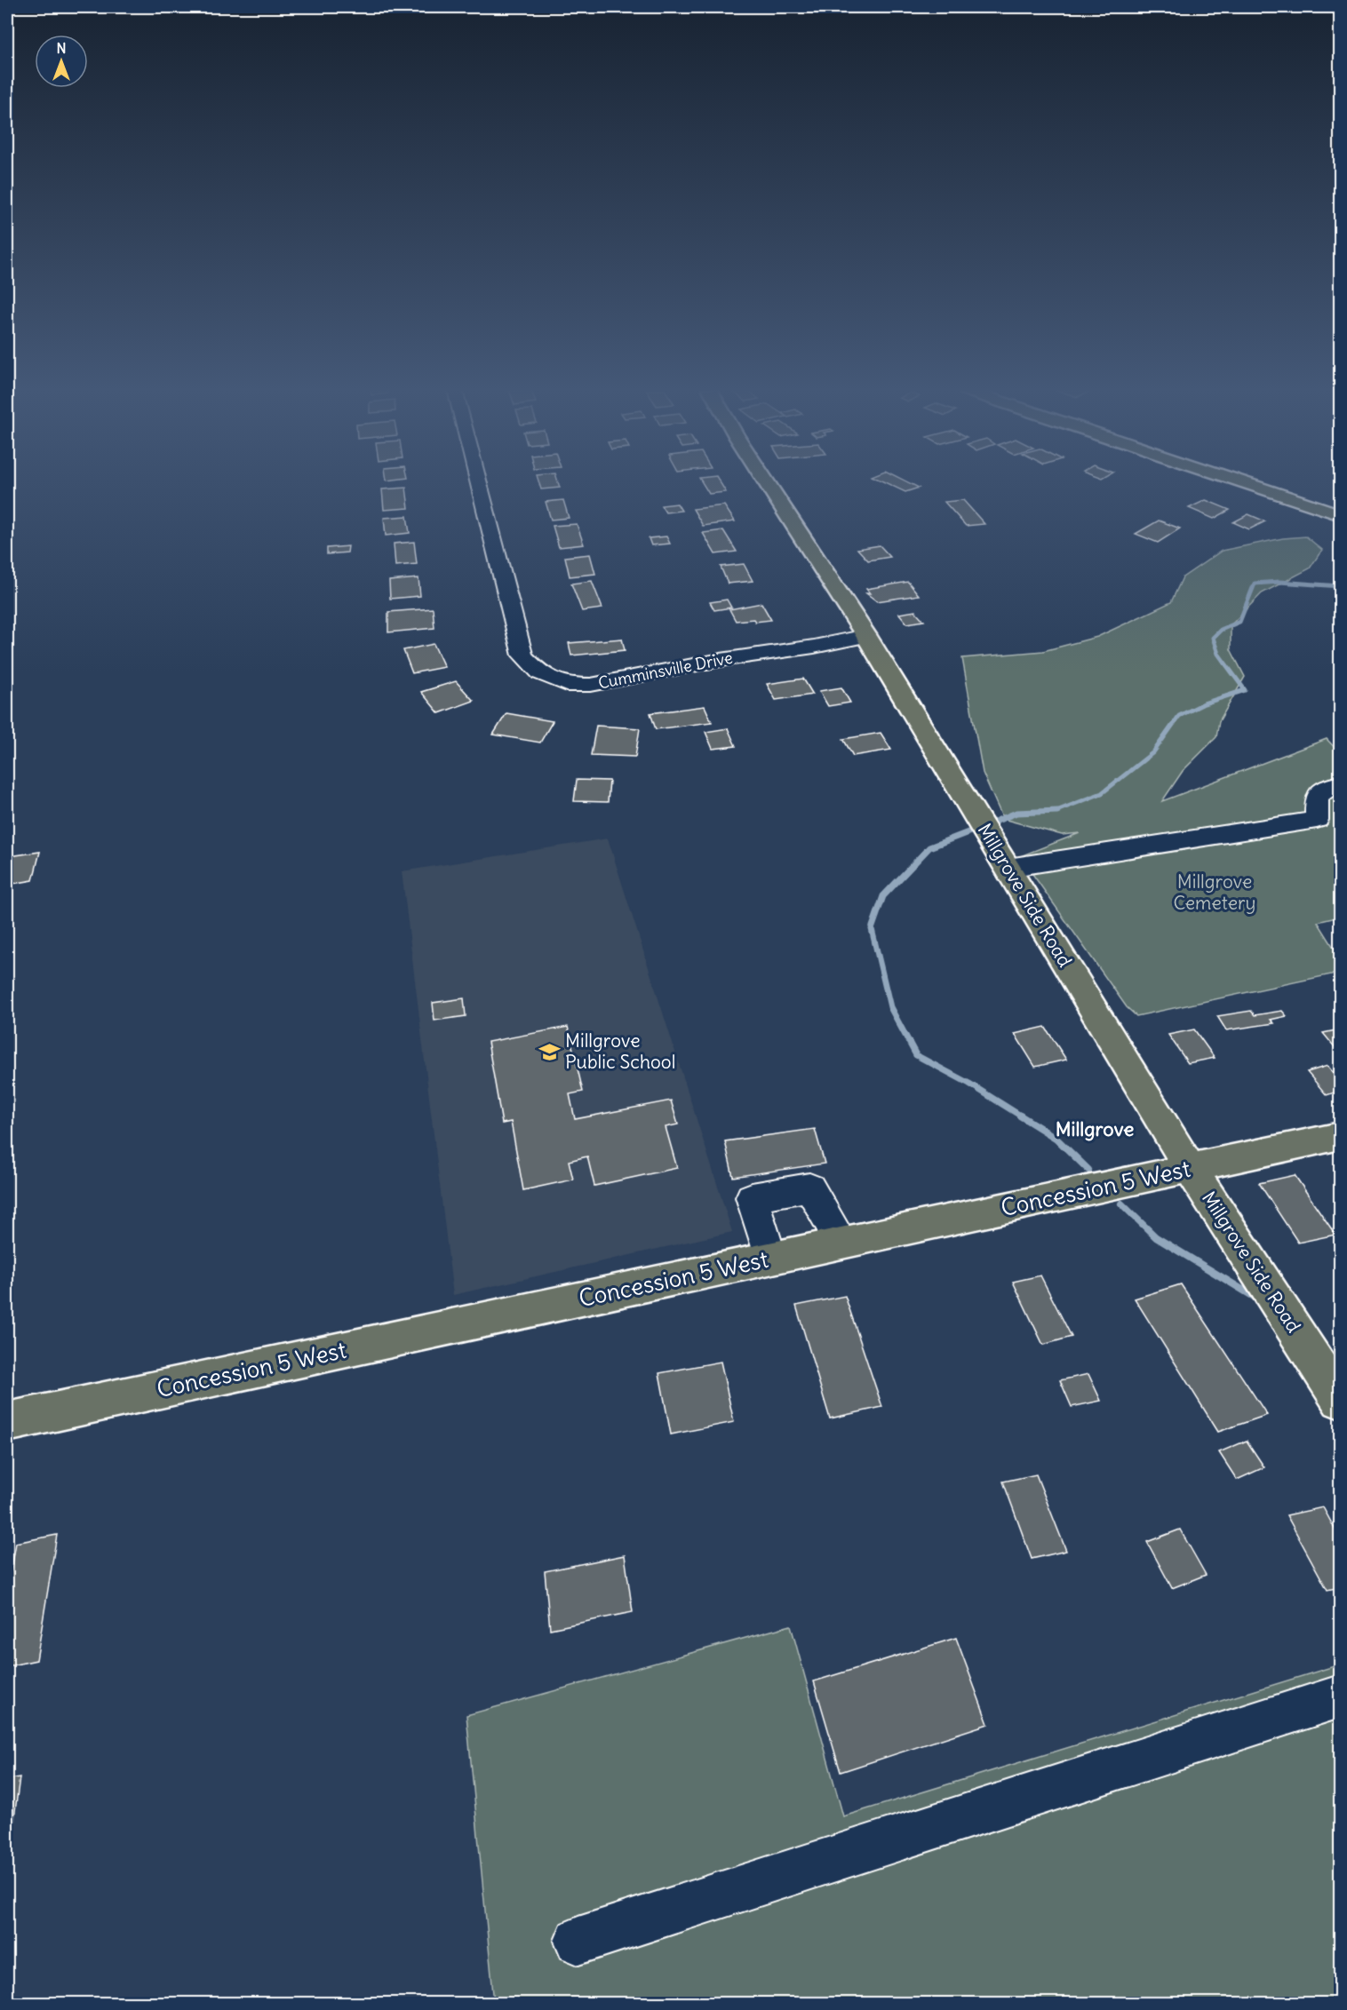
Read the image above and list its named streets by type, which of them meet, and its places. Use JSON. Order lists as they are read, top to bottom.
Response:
{
  "streets": {
    "main road": ["Millgrove Side Road", "Concession 5 West"],
    "street": ["Cumminsville Drive"]
  },
  "crossings": [
    ["Cumminsville Drive", "Millgrove Side Road"],
    ["Millgrove Side Road", "Concession 5 West"]
  ],
  "districts": ["Millgrove"],
  "parks": ["Millgrove Cemetery"],
  "places": {
    "school or university": ["Millgrove Public School"]
  },
  "north": "top"
}
